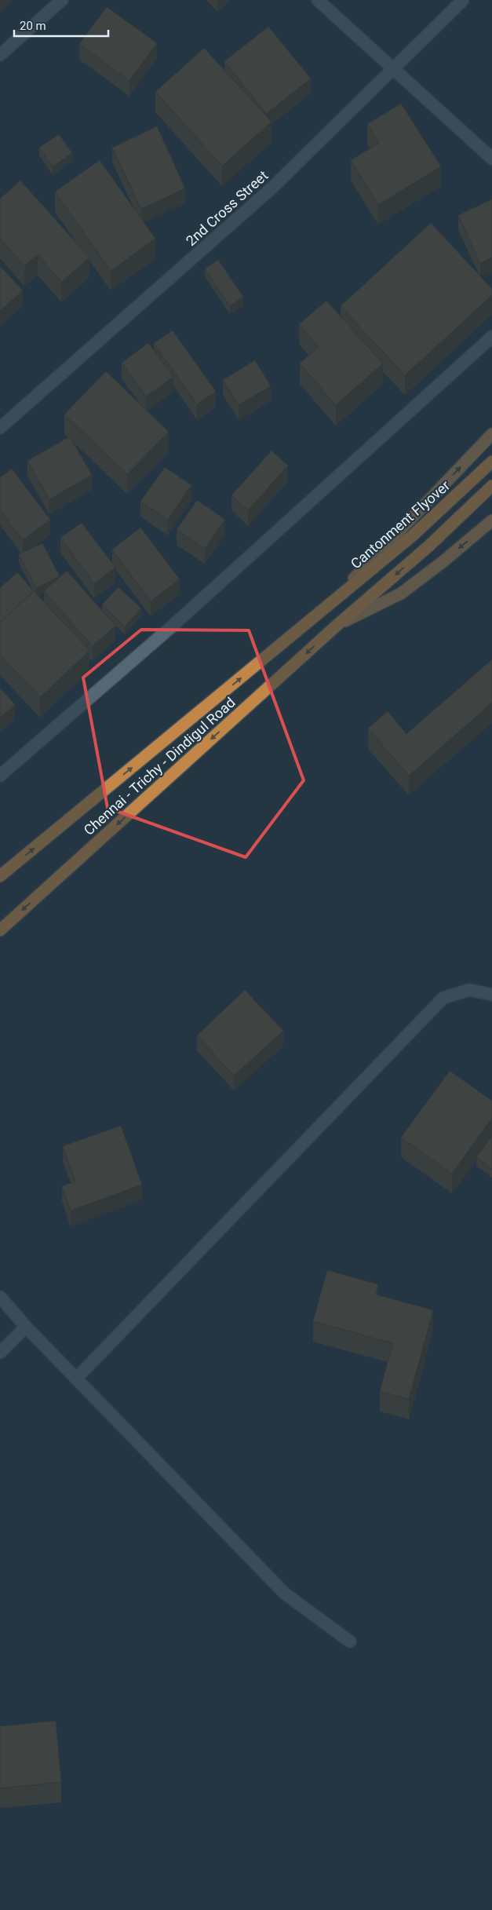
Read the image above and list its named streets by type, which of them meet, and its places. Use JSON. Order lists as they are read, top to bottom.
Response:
{
  "streets": {
    "highway": ["Cantonment Flyover", "Chennai - Trichy - Dindigul Road"],
    "street": ["2nd Cross Street"]
  },
  "crossings": [
    ["Cantonment Flyover", "Chennai - Trichy - Dindigul Road"]
  ],
  "scale_bar": "20 m"
}
